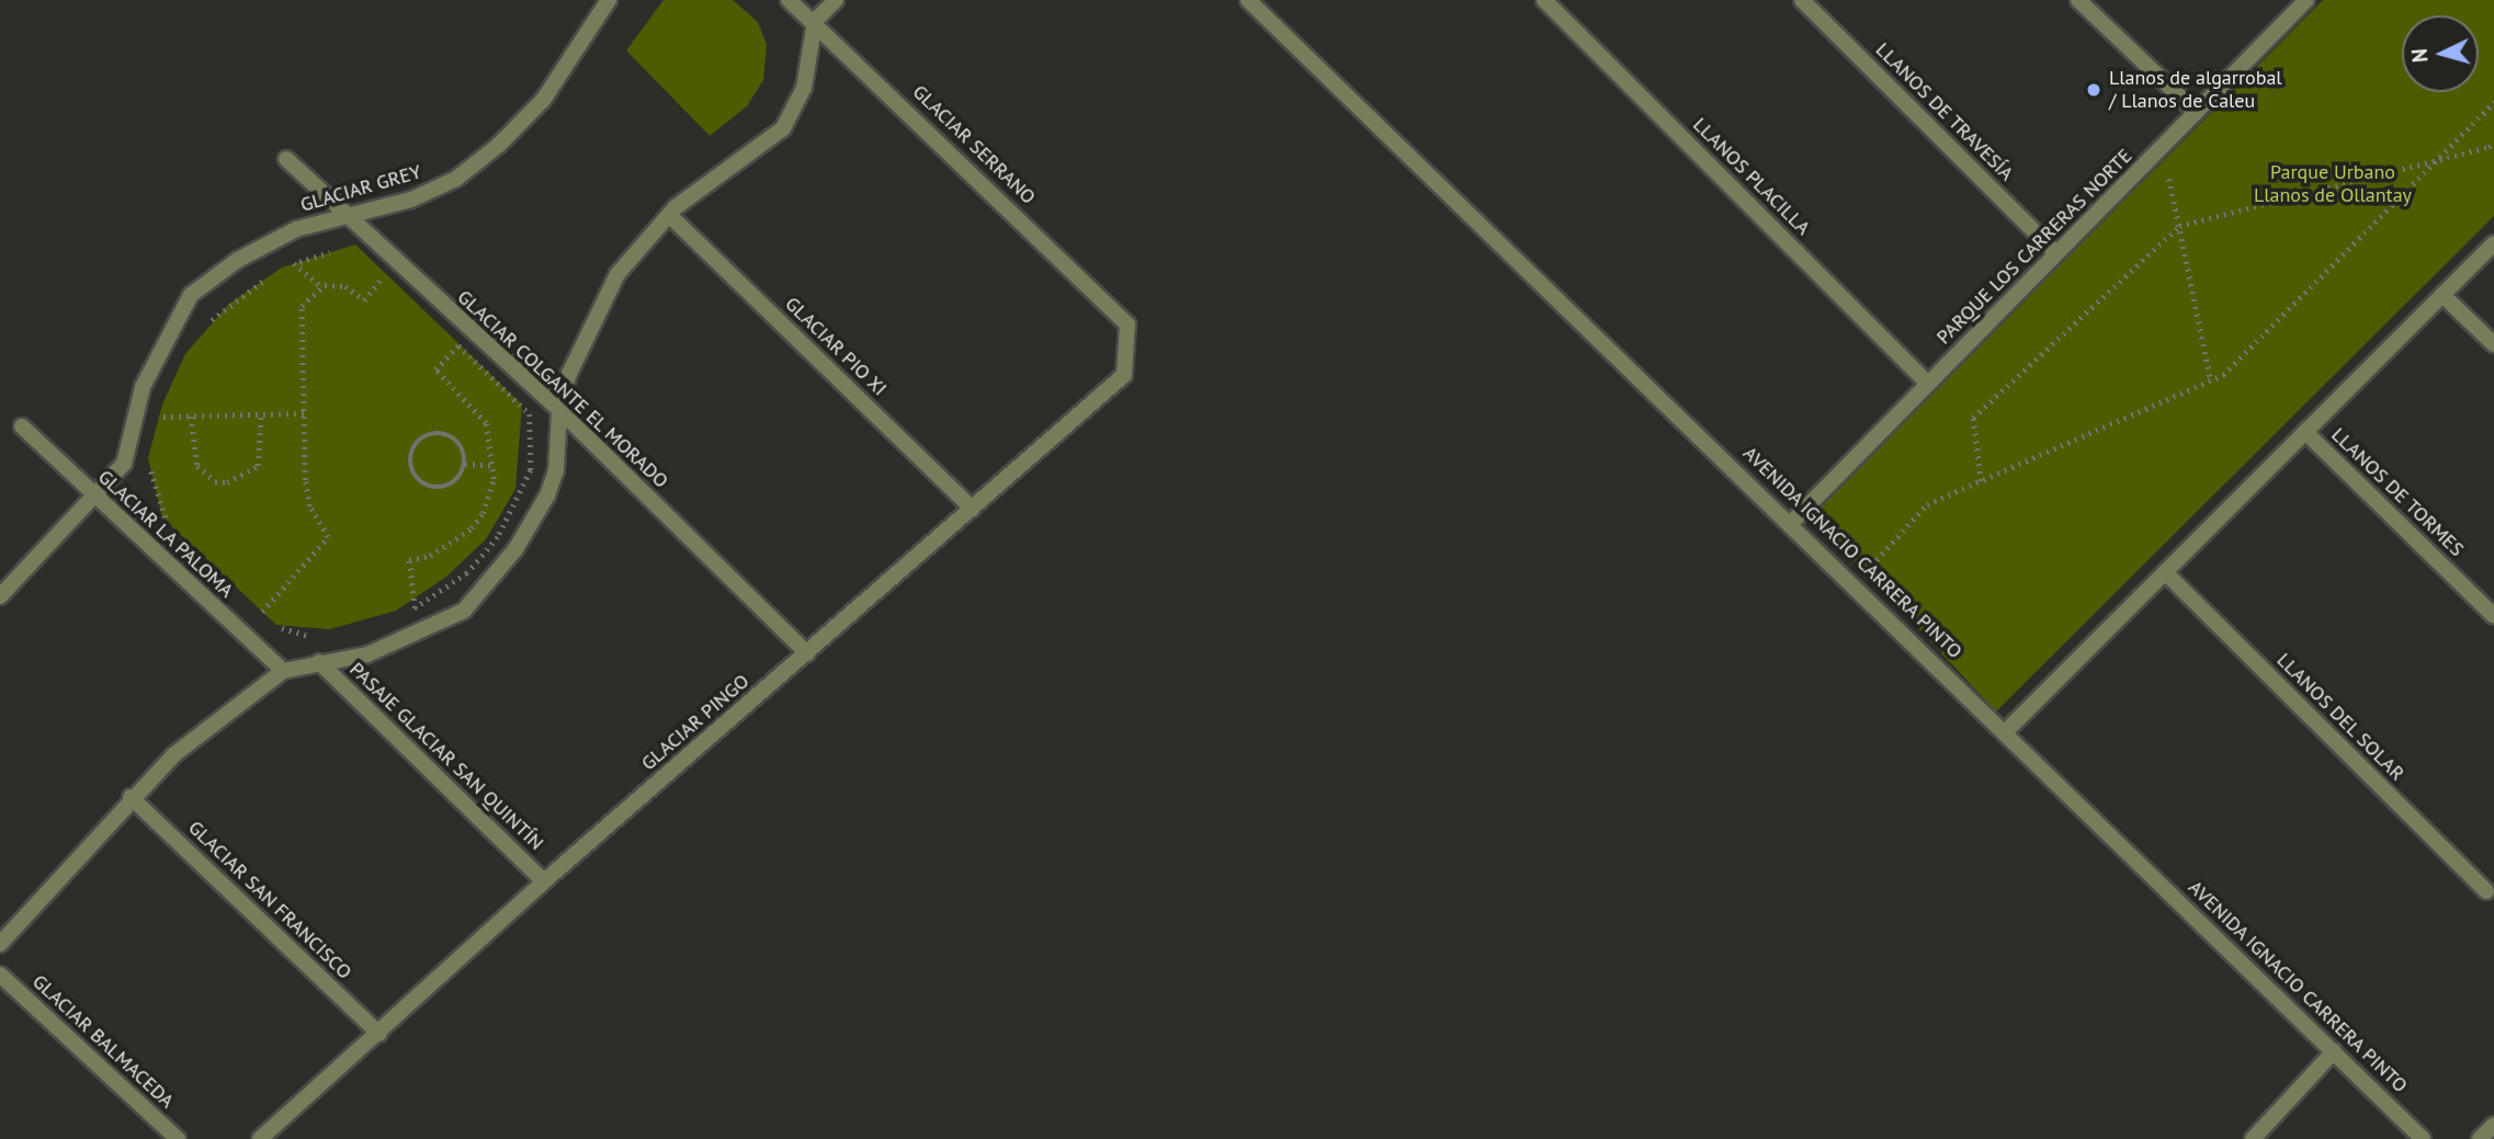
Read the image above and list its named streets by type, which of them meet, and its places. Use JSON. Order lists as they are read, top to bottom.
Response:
{
  "streets": {
    "street": [
      "LLANOS DE TRAVESÍA",
      "GLACIAR SERRANO",
      "LLANOS PLACILLA",
      "GLACIAR GREY",
      "PARQUE LOS CARRERAS NORTE",
      "GLACIAR PIO XI",
      "GLACIAR COLGANTE EL MORADO",
      "LLANOS DE TORMES",
      "GLACIAR LA PALOMA",
      "AVENIDA IGNACIO CARRERA PINTO",
      "LLANOS DEL SOLAR",
      "GLACIAR PINGO",
      "PASAJE GLACIAR SAN QUINTÍN",
      "GLACIAR SAN FRANCISCO",
      "GLACIAR BALMACEDA"
    ]
  },
  "crossings": [
    ["LLANOS DE TRAVESÍA", "PARQUE LOS CARRERAS NORTE"],
    ["GLACIAR SERRANO", "GLACIAR PINGO"],
    ["LLANOS PLACILLA", "PARQUE LOS CARRERAS NORTE"],
    ["GLACIAR GREY", "GLACIAR COLGANTE EL MORADO"],
    ["GLACIAR GREY", "GLACIAR LA PALOMA"],
    ["PARQUE LOS CARRERAS NORTE", "AVENIDA IGNACIO CARRERA PINTO"],
    ["GLACIAR PIO XI", "GLACIAR PINGO"],
    ["GLACIAR COLGANTE EL MORADO", "GLACIAR PINGO"],
    ["GLACIAR PINGO", "PASAJE GLACIAR SAN QUINTÍN"],
    ["GLACIAR PINGO", "GLACIAR SAN FRANCISCO"]
  ],
  "parks": ["Parque Urbano Llanos de Ollantay"],
  "places": ["Llanos de algarrobal / Llanos de Caleu"],
  "north": "left"
}
